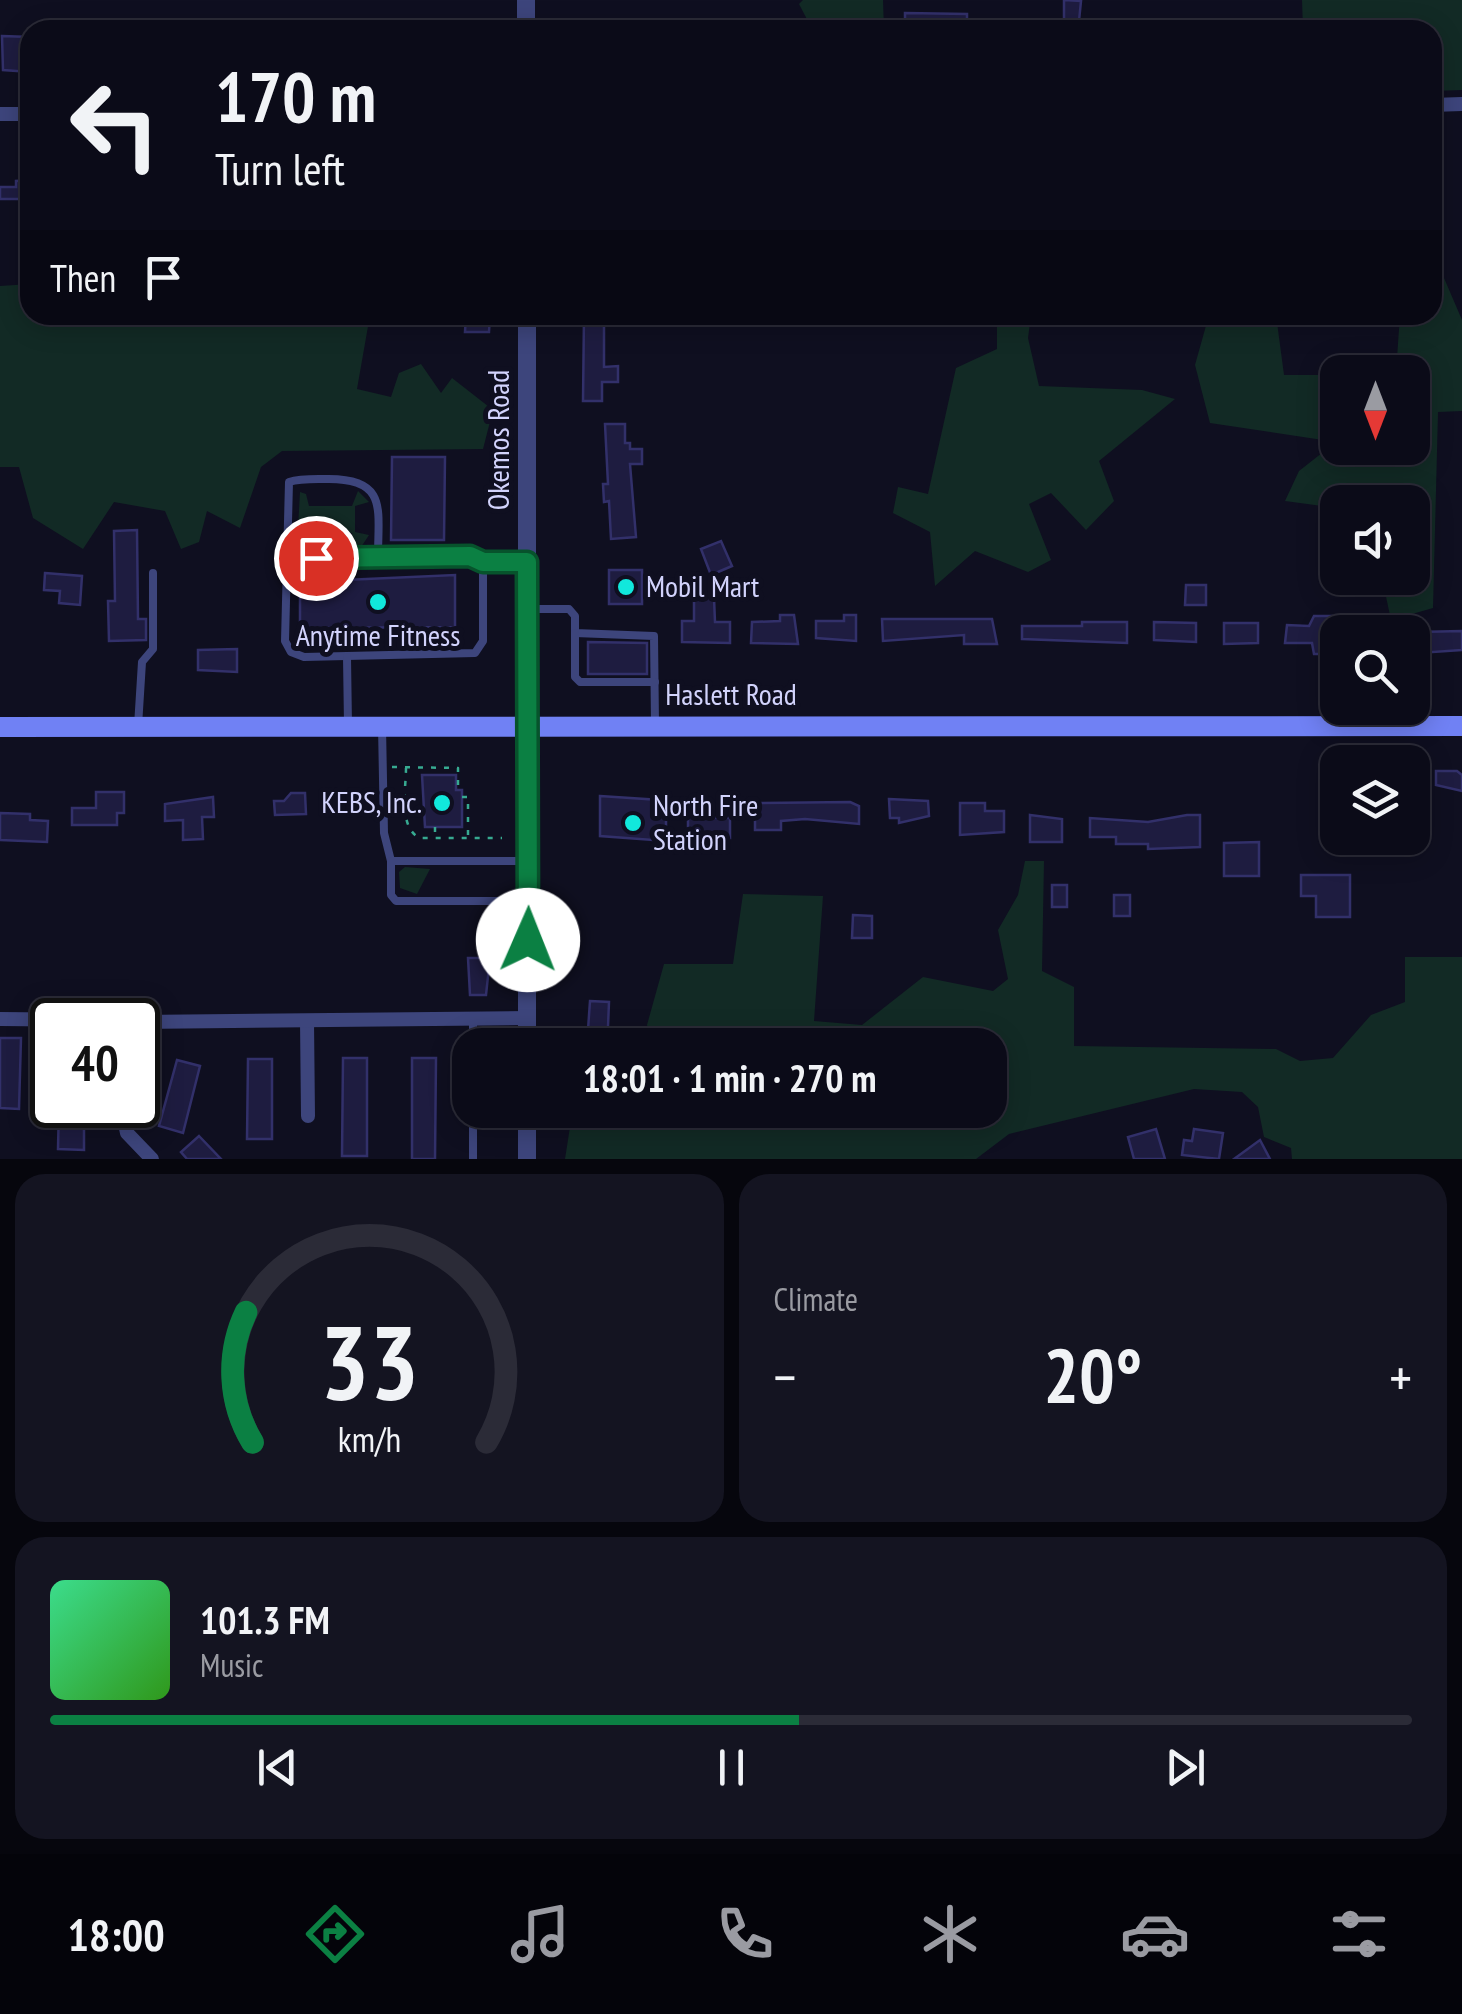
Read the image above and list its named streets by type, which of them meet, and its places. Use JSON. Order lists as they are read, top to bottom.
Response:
{
  "streets": {
    "main road": ["Haslett Road"],
    "street": ["Okemos Road"]
  },
  "crossings": [
    ["Okemos Road", "Haslett Road"]
  ],
  "places": [
    "Mobil Mart",
    "Anytime Fitness",
    "KEBS, Inc.",
    "North Fire Station"
  ],
  "north": "bottom",
  "page": {
    "turn": ["170 m", "Turn left"],
    "then": "Then",
    "limit": "40",
    "trip": "18:01 · 1 min · 270 m",
    "tile": "Climate",
    "heat": ["−", "20°", "+"],
    "song": ["101.3 FM", "Music"],
    "tabs": "18:00",
    "gauge": ["33", "km/h"]
  }
}
